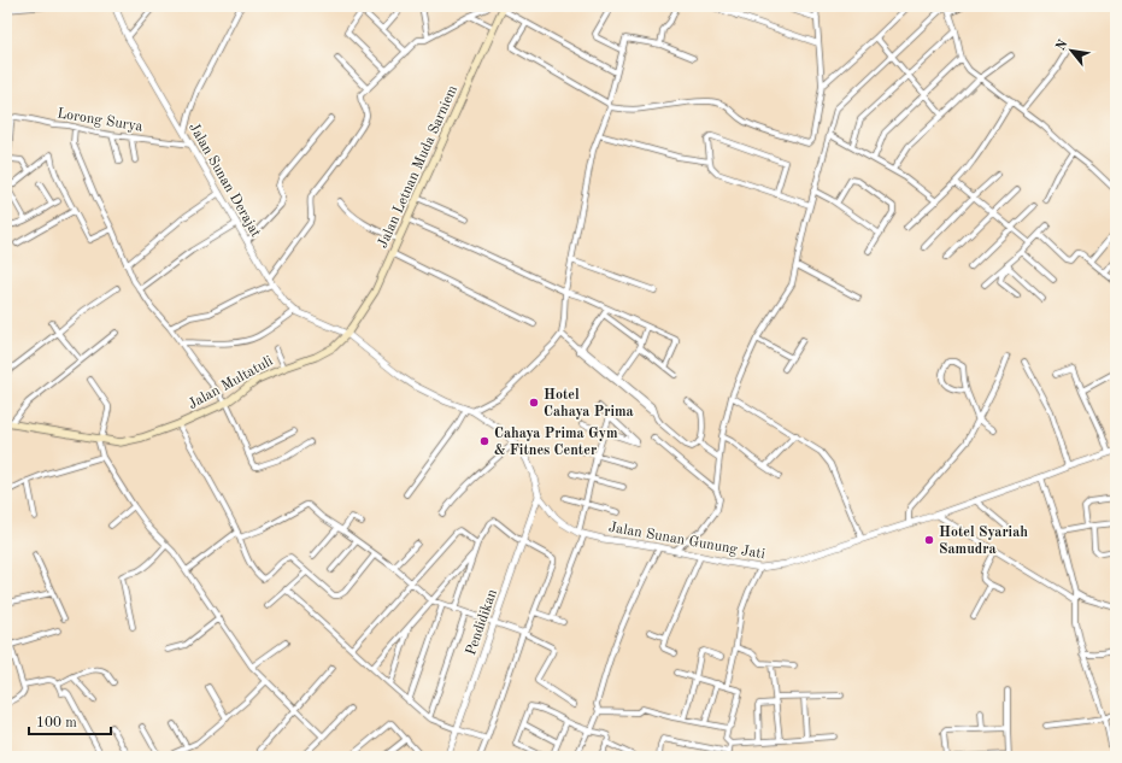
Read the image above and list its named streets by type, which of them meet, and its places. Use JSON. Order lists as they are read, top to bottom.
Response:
{
  "streets": {
    "main road": ["Jalan Letnan Muda Sarniem", "Jalan Multatuli"],
    "street": [
      "Lorong Surya",
      "Jalan Sunan Derajat",
      "Jalan Sunan Gunung Jati",
      "Pendidikan"
    ]
  },
  "crossings": [
    ["Lorong Surya", "Jalan Sunan Derajat"],
    ["Jalan Letnan Muda Sarniem", "Jalan Sunan Derajat"],
    ["Jalan Letnan Muda Sarniem", "Jalan Multatuli"],
    ["Jalan Letnan Muda Sarniem", "Jalan Sunan Gunung Jati"],
    ["Jalan Sunan Derajat", "Jalan Multatuli"],
    ["Jalan Sunan Derajat", "Jalan Sunan Gunung Jati"],
    ["Jalan Multatuli", "Jalan Sunan Gunung Jati"],
    ["Jalan Sunan Gunung Jati", "Pendidikan"]
  ],
  "places": ["Hotel Cahaya Prima", "Cahaya Prima Gym & Fitnes Center", "Hotel Syariah Samudra"],
  "scale_bar": "100 m",
  "north": "top left"
}
